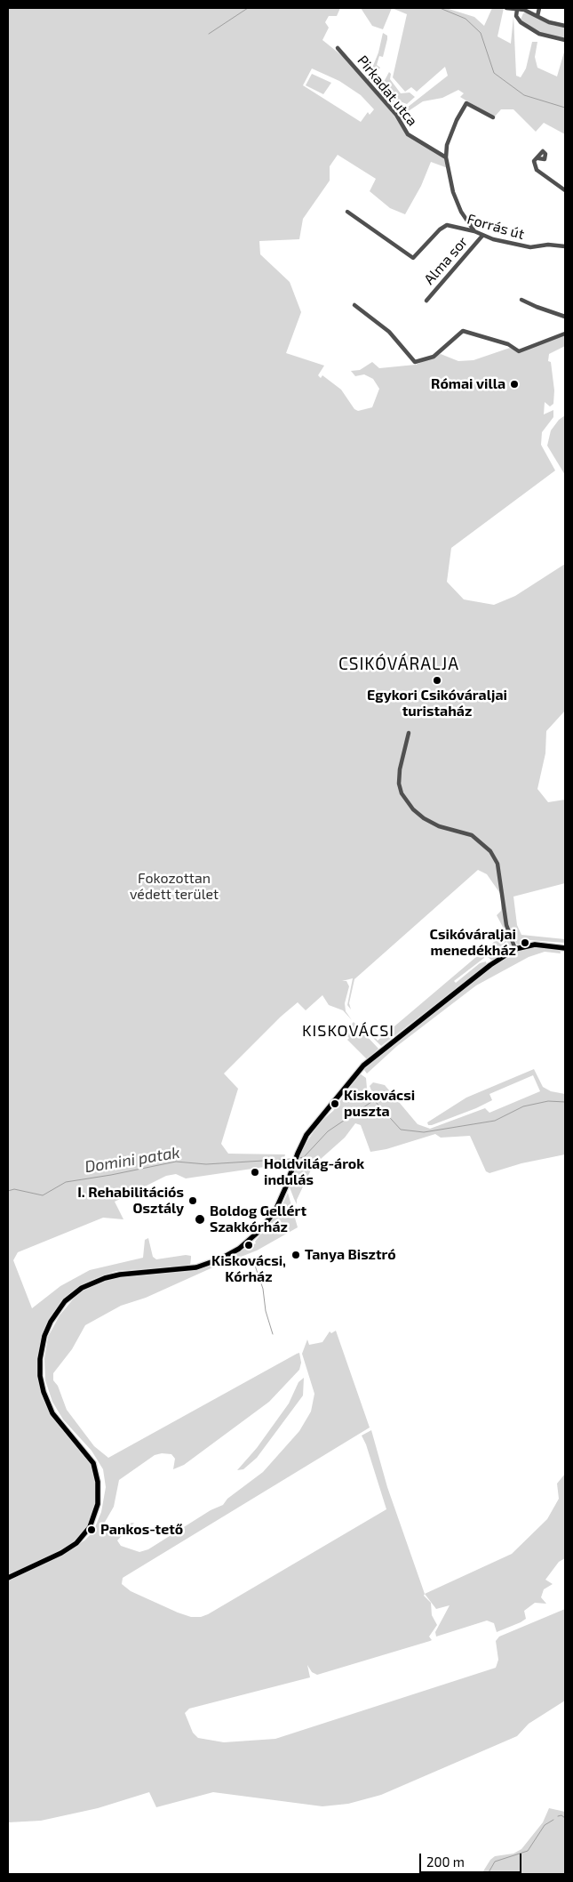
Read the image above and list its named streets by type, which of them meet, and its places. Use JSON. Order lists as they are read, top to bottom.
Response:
{
  "streets": {
    "street": ["Pirkadat utca", "Forrás út", "Alma sor"]
  },
  "crossings": [
    ["Forrás út", "Alma sor"]
  ],
  "districts": ["CSIKÓVÁRALJA", "KISKOVÁCSI"],
  "water": ["Domini patak"],
  "parks": ["Fokozottan védett terület"],
  "places": [
    "Római villa",
    "Egykori Csikóváraljai turistaház",
    "Csikóváraljai menedékház",
    "Kiskovácsi puszta",
    "Holdvilág-árok indulás",
    "I. Rehabilitációs Osztály",
    "Boldog Gellért Szakkórház",
    "Kiskovácsi, Kórház",
    "Tanya Bisztró",
    "Pankos-tető"
  ],
  "scale_bar": "200 m"
}
